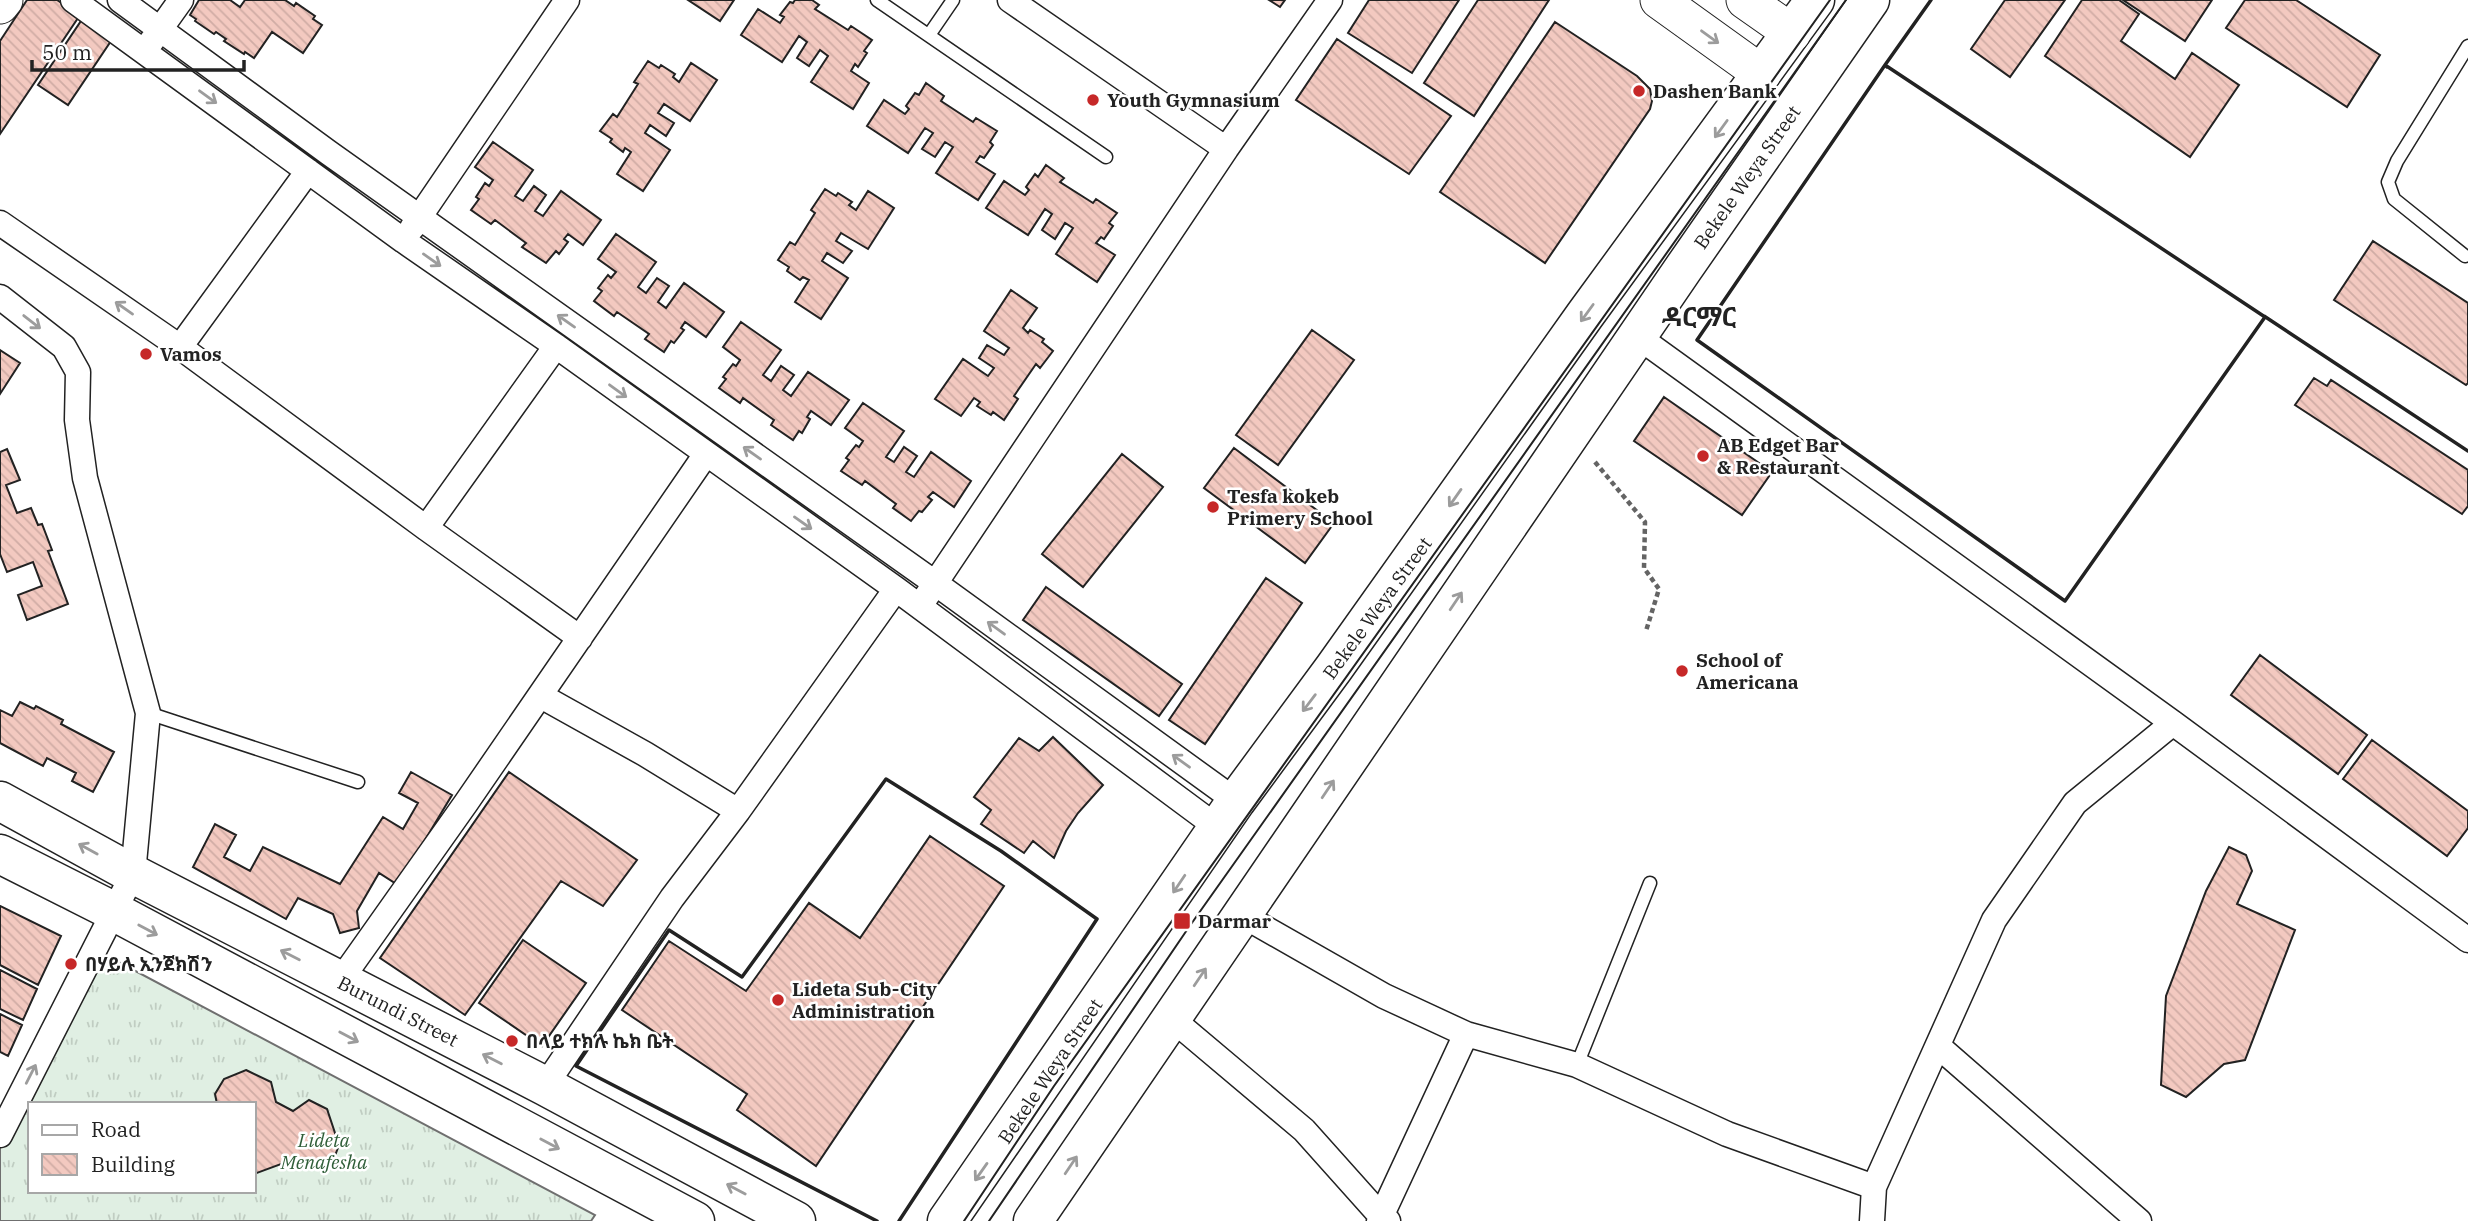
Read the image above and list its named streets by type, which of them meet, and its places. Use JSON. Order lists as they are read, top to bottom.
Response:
{
  "streets": {
    "main road": ["Bekele Weya Street", "Burundi Street"]
  },
  "districts": ["ዳርማር"],
  "parks": ["Lideta Menafesha"],
  "places": {
    "other": [
      "Dashen Bank",
      "Youth Gymnasium",
      "Vamos",
      "AB Edget Bar & Restaurant",
      "Tesfa kokeb Primery School",
      "School of Americana",
      "በሃይሉ ኢንጀክሽን",
      "Lideta Sub-City Administration",
      "በላይ ተክሉ ኬክ ቤት"
    ],
    "transit": ["Darmar"]
  },
  "legend": ["Road", "Building"],
  "scale_bar": "50 m"
}
